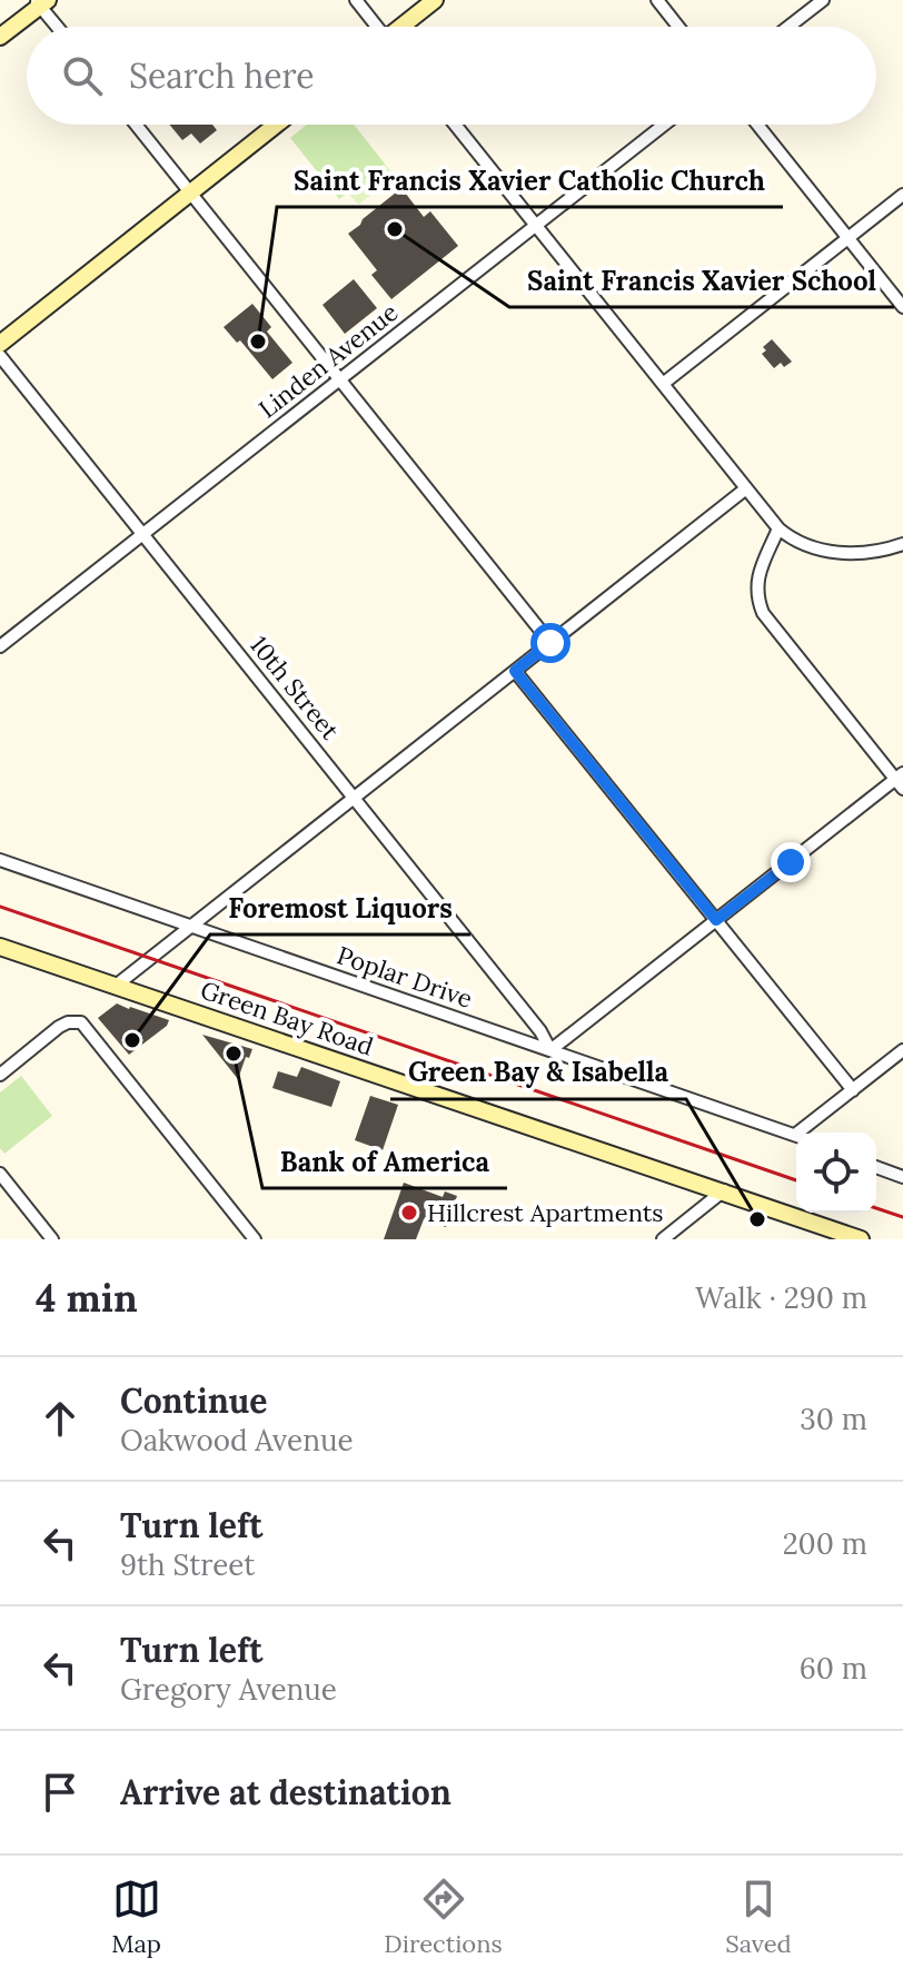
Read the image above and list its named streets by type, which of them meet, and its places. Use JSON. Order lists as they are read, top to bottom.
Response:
{
  "streets": {
    "main road": ["Green Bay Road"],
    "street": ["Linden Avenue", "10th Street", "Poplar Drive"]
  },
  "crossings": [
    ["Linden Avenue", "10th Street"],
    ["10th Street", "Poplar Drive"]
  ],
  "places": [
    "Saint Francis Xavier School",
    "Saint Francis Xavier Catholic Church",
    "Foremost Liquors",
    "Bank of America",
    "Hillcrest Apartments",
    "Green Bay & Isabella"
  ],
  "page": {
    "search": "Search here",
    "heading": ["4 min", "Walk · 290 m"],
    "list": [
      ["Continue", "Oakwood Avenue", "30 m"],
      ["Turn left", "9th Street", "200 m"],
      ["Turn left", "Gregory Avenue", "60 m"],
      "Arrive at destination"
    ],
    "nav": ["Map", "Directions", "Saved"]
  }
}
